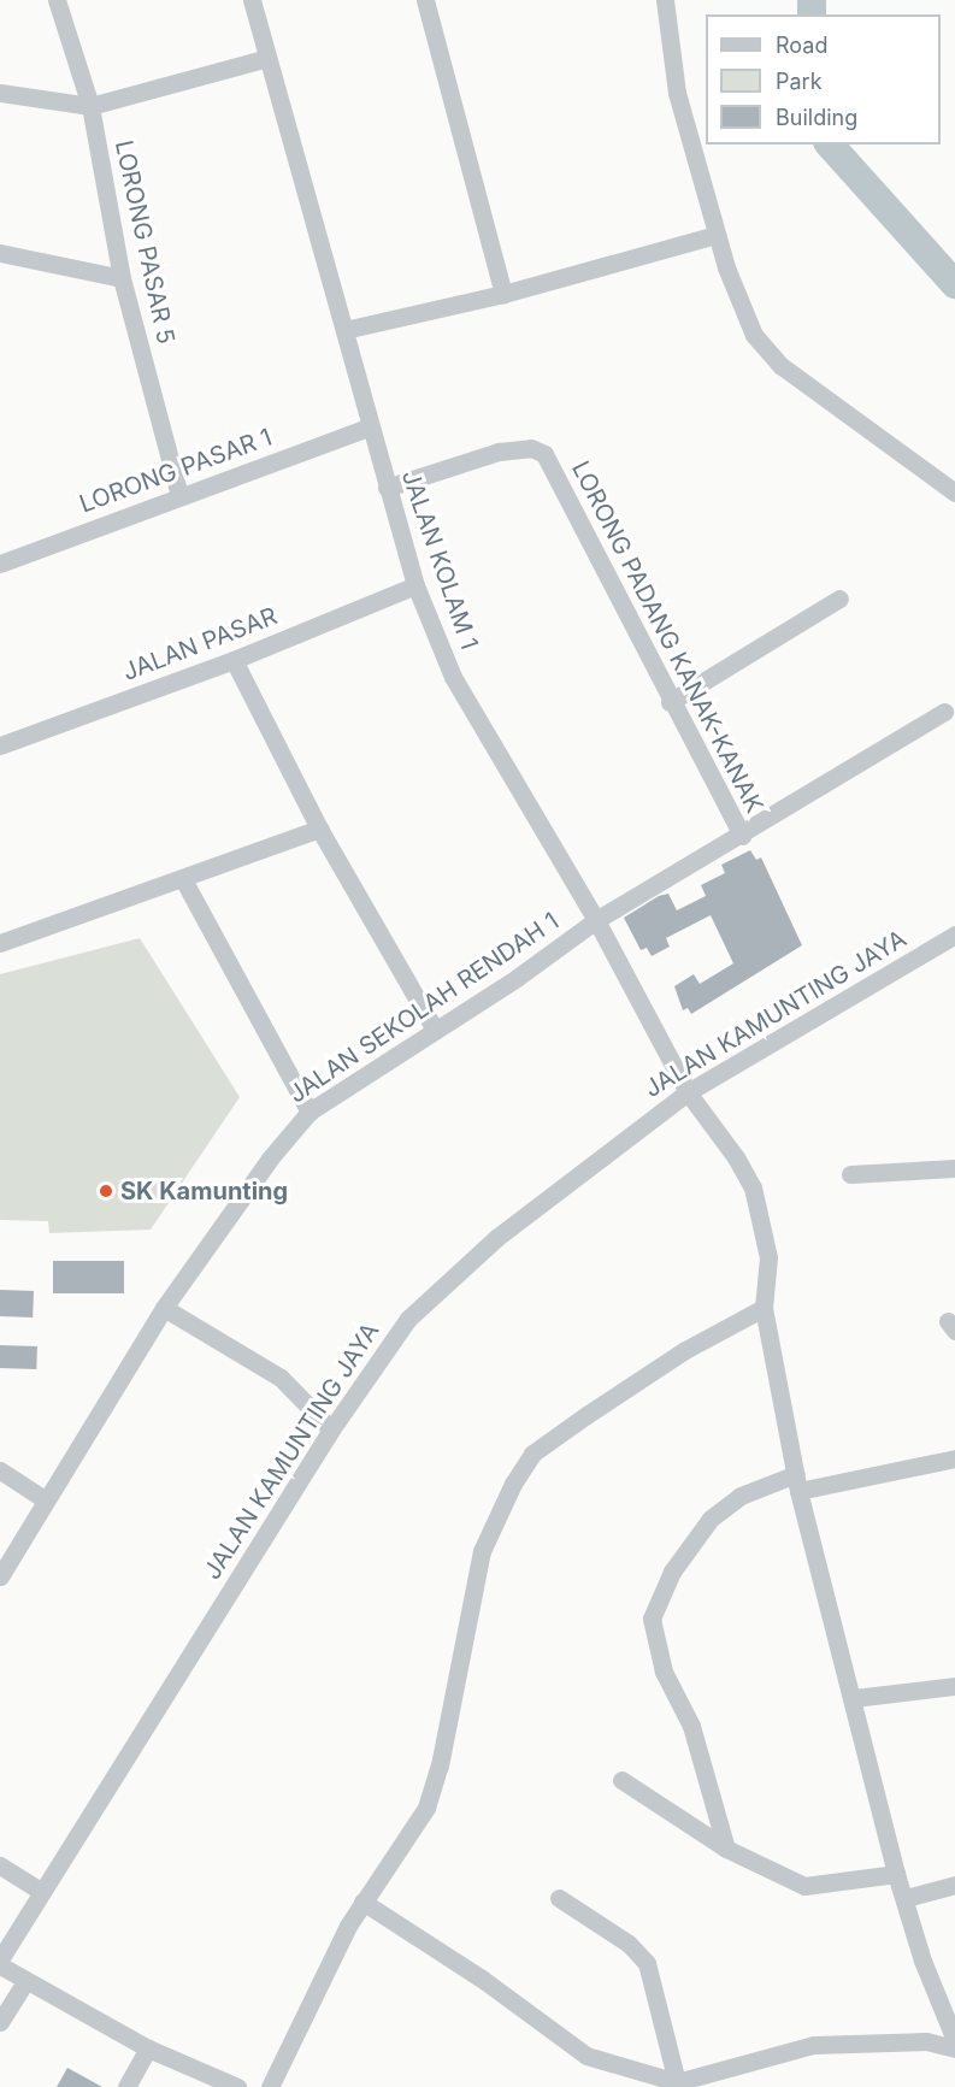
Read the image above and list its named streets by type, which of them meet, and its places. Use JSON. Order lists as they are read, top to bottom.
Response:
{
  "streets": {
    "street": [
      "LORONG PASAR 5",
      "LORONG PASAR 1",
      "JALAN KOLAM 1",
      "LORONG PADANG KANAK-KANAK",
      "JALAN PASAR",
      "JALAN SEKOLAH RENDAH 1",
      "JALAN KAMUNTING JAYA"
    ]
  },
  "crossings": [
    ["LORONG PASAR 5", "LORONG PASAR 1"],
    ["LORONG PASAR 1", "JALAN KOLAM 1"],
    ["JALAN KOLAM 1", "LORONG PADANG KANAK-KANAK"],
    ["JALAN KOLAM 1", "JALAN PASAR"],
    ["JALAN KOLAM 1", "JALAN SEKOLAH RENDAH 1"],
    ["JALAN KOLAM 1", "JALAN KAMUNTING JAYA"],
    ["LORONG PADANG KANAK-KANAK", "JALAN SEKOLAH RENDAH 1"]
  ],
  "places": ["SK Kamunting"],
  "legend": ["Road", "Park", "Building"]
}
